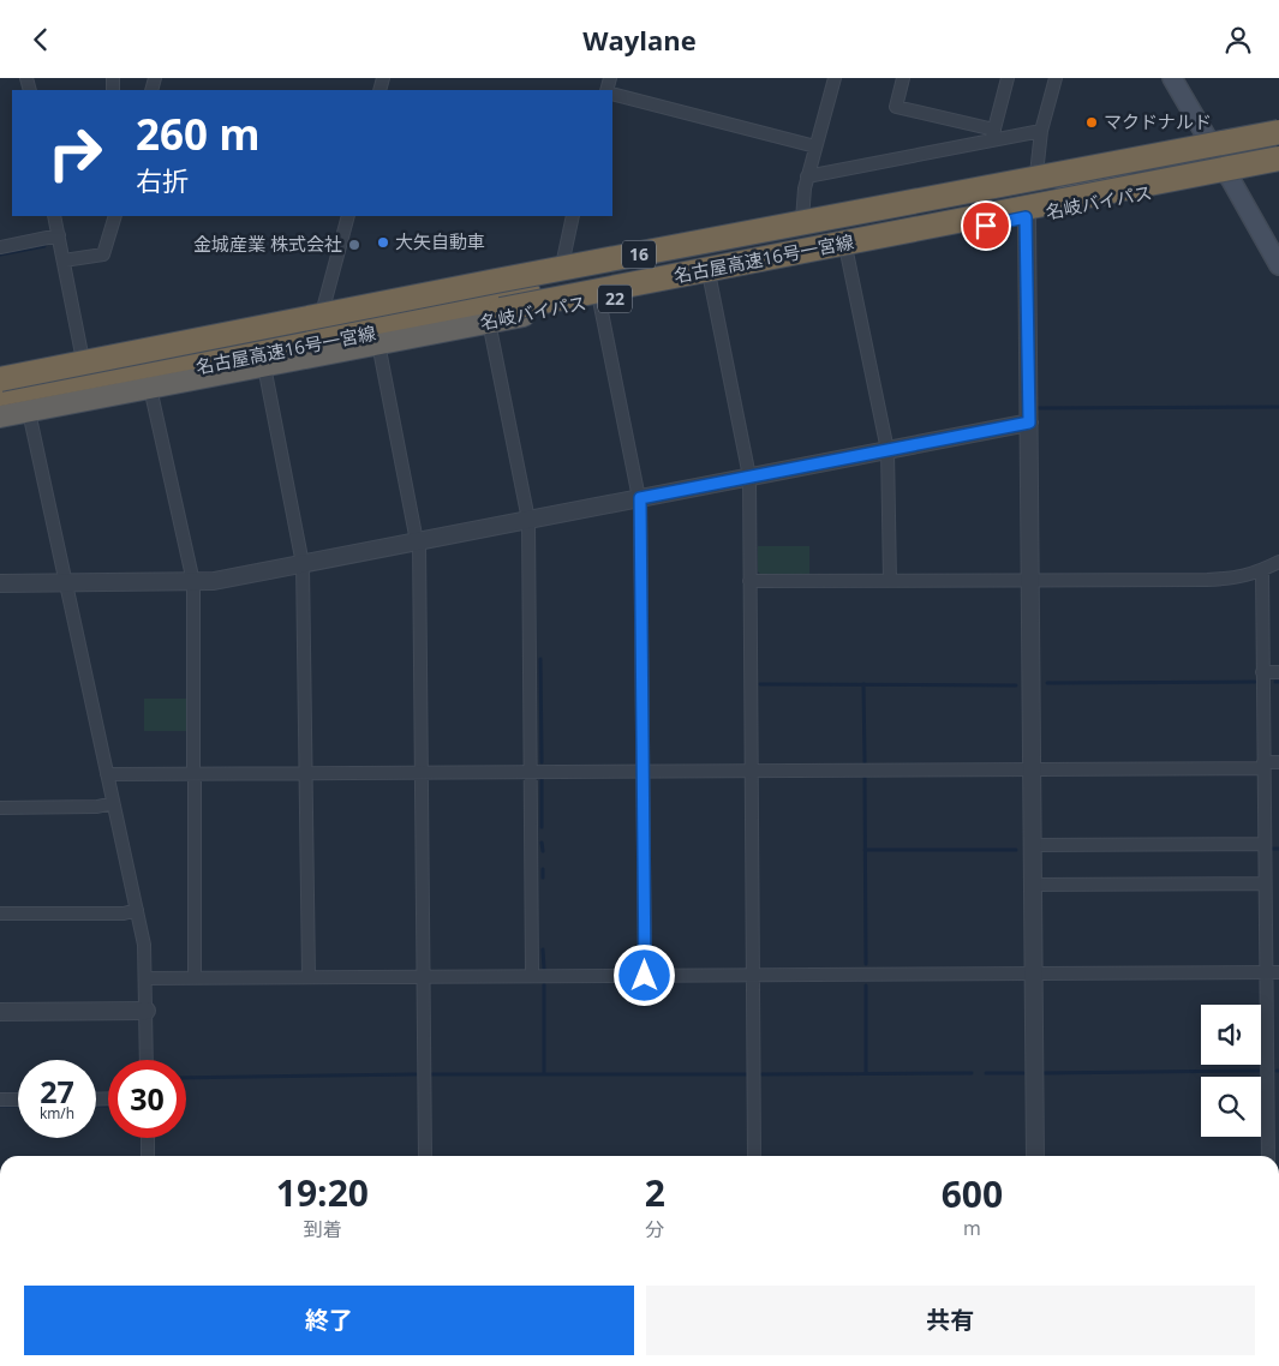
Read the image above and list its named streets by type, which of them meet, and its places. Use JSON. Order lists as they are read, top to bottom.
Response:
{
  "streets": {
    "highway": [
      "名岐バイパス",
      "16",
      "名古屋高速16号一宮線",
      "22"
    ]
  },
  "crossings": [
    ["名古屋高速16号一宮線", "22"]
  ],
  "places": ["マクドナルド", "大矢自動車", "金城産業 株式会社"],
  "page": {
    "header": "Waylane",
    "turn": ["260 m", "右折"],
    "speed": "27 km/h",
    "limit": "30",
    "eta": [
      "19:20",
      "到着",
      "2",
      "分",
      "600",
      "m"
    ],
    "buttons": ["終了", "共有"]
  }
}
